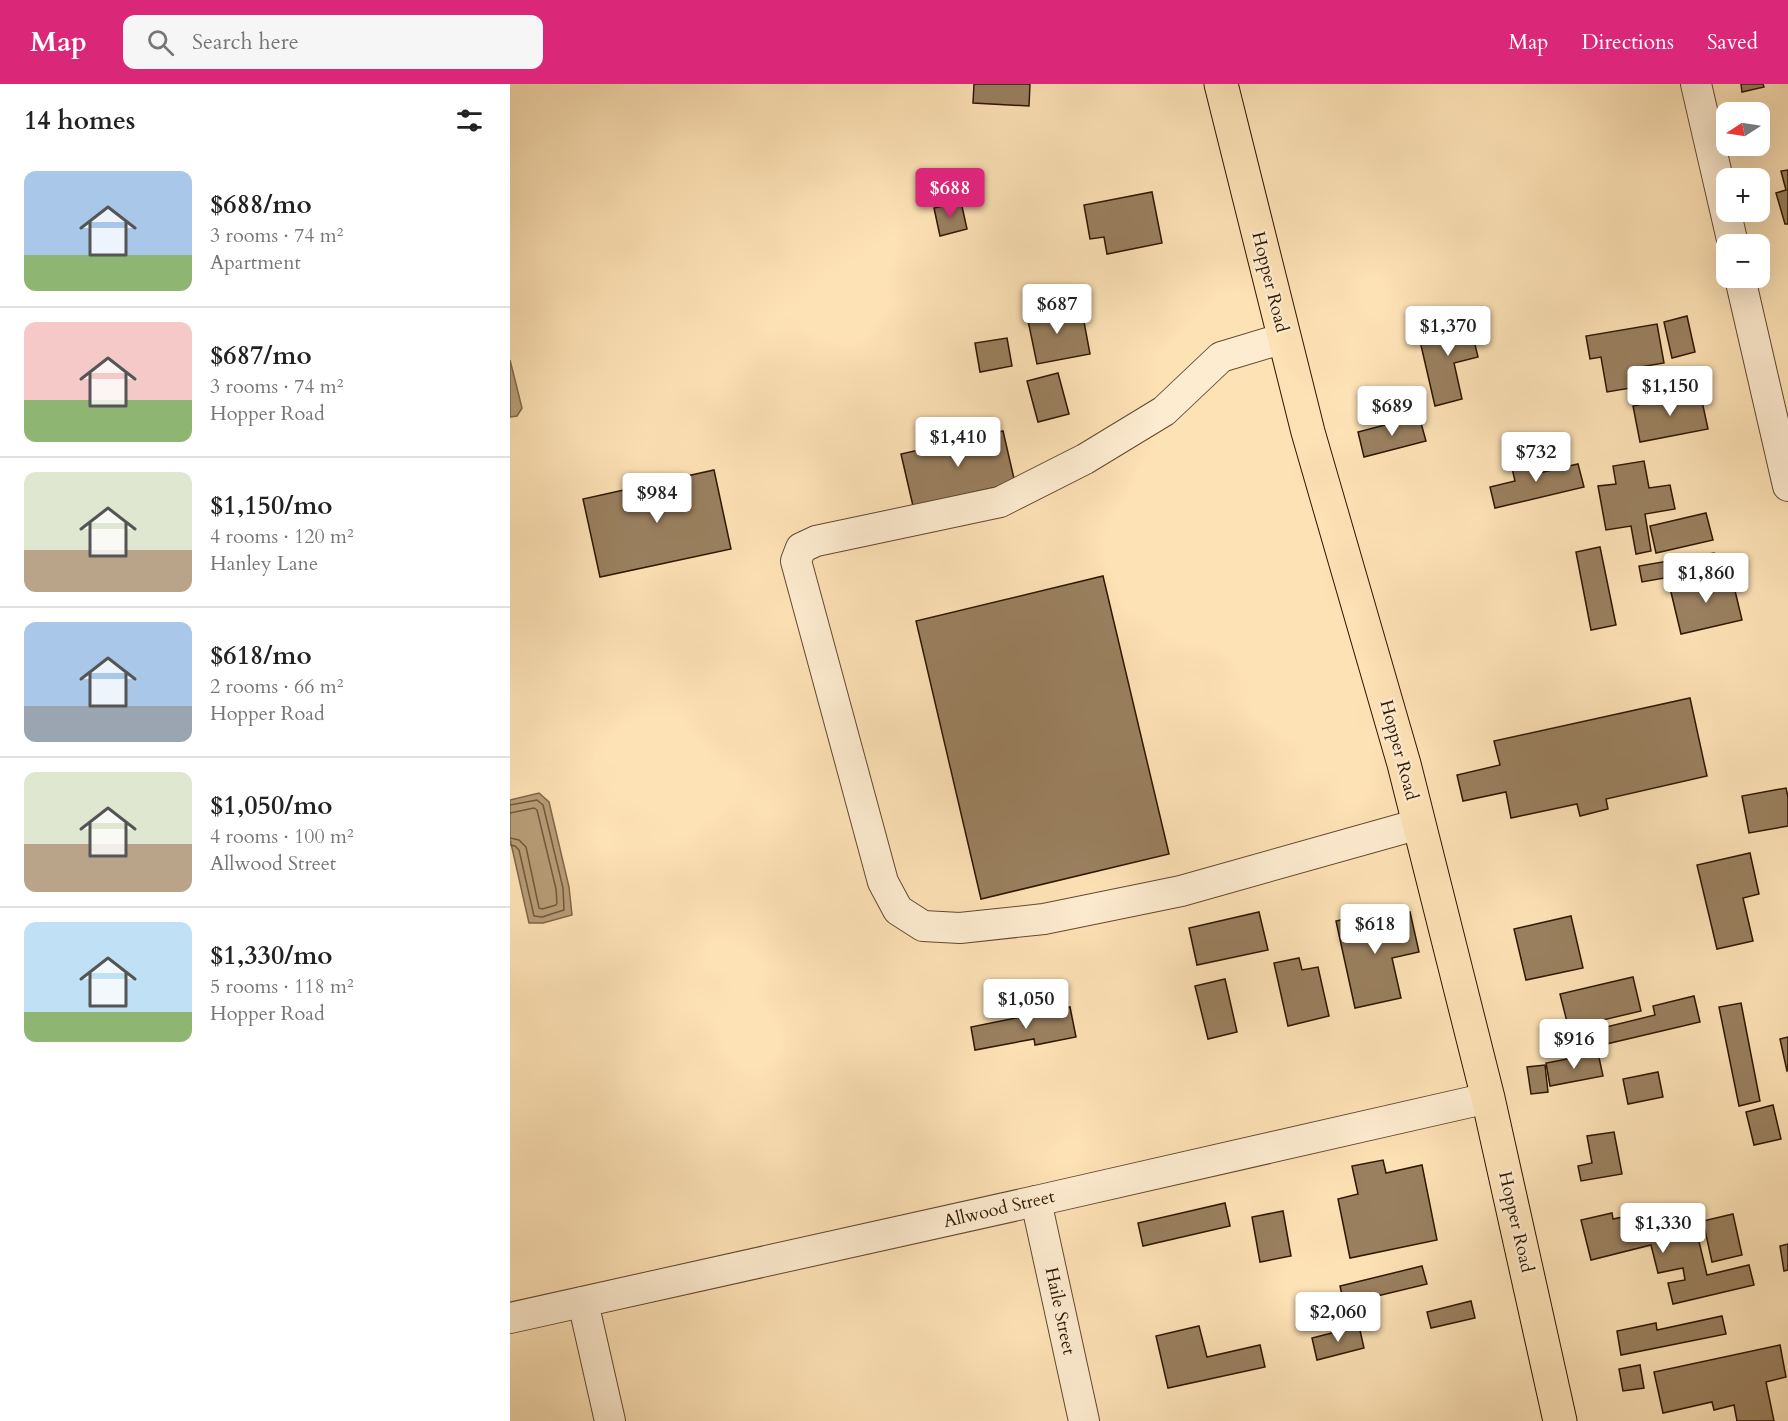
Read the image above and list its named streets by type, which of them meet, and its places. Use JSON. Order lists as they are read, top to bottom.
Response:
{
  "streets": {
    "main road": ["Hopper Road"],
    "street": ["Allwood Street", "Haile Street"]
  },
  "crossings": [
    ["Hopper Road", "Allwood Street"],
    ["Allwood Street", "Haile Street"]
  ],
  "north": "left",
  "page": {
    "header": "Map",
    "search": "Search here",
    "nav": ["Map", "Directions", "Saved"],
    "heading": "14 homes",
    "map_buttons": ["+", "−"],
    "list": [
      {
        "name": "$688/mo",
        "note": "3 rooms · 74 m² · Apartment"
      },
      {
        "name": "$687/mo",
        "note": "3 rooms · 74 m² · Hopper Road"
      },
      {
        "name": "$1,150/mo",
        "note": "4 rooms · 120 m² · Hanley Lane"
      },
      {
        "name": "$618/mo",
        "note": "2 rooms · 66 m² · Hopper Road"
      },
      {
        "name": "$1,050/mo",
        "note": "4 rooms · 100 m² · Allwood Street"
      },
      {
        "name": "$1,330/mo",
        "note": "5 rooms · 118 m² · Hopper Road"
      }
    ],
    "price": [
      "$688",
      "$687",
      "$1,370",
      "$1,150",
      "$689",
      "$1,410",
      "$732",
      "$984",
      "$1,860",
      "$618",
      "$1,050",
      "$916",
      "$1,330",
      "$2,060"
    ]
  }
}
